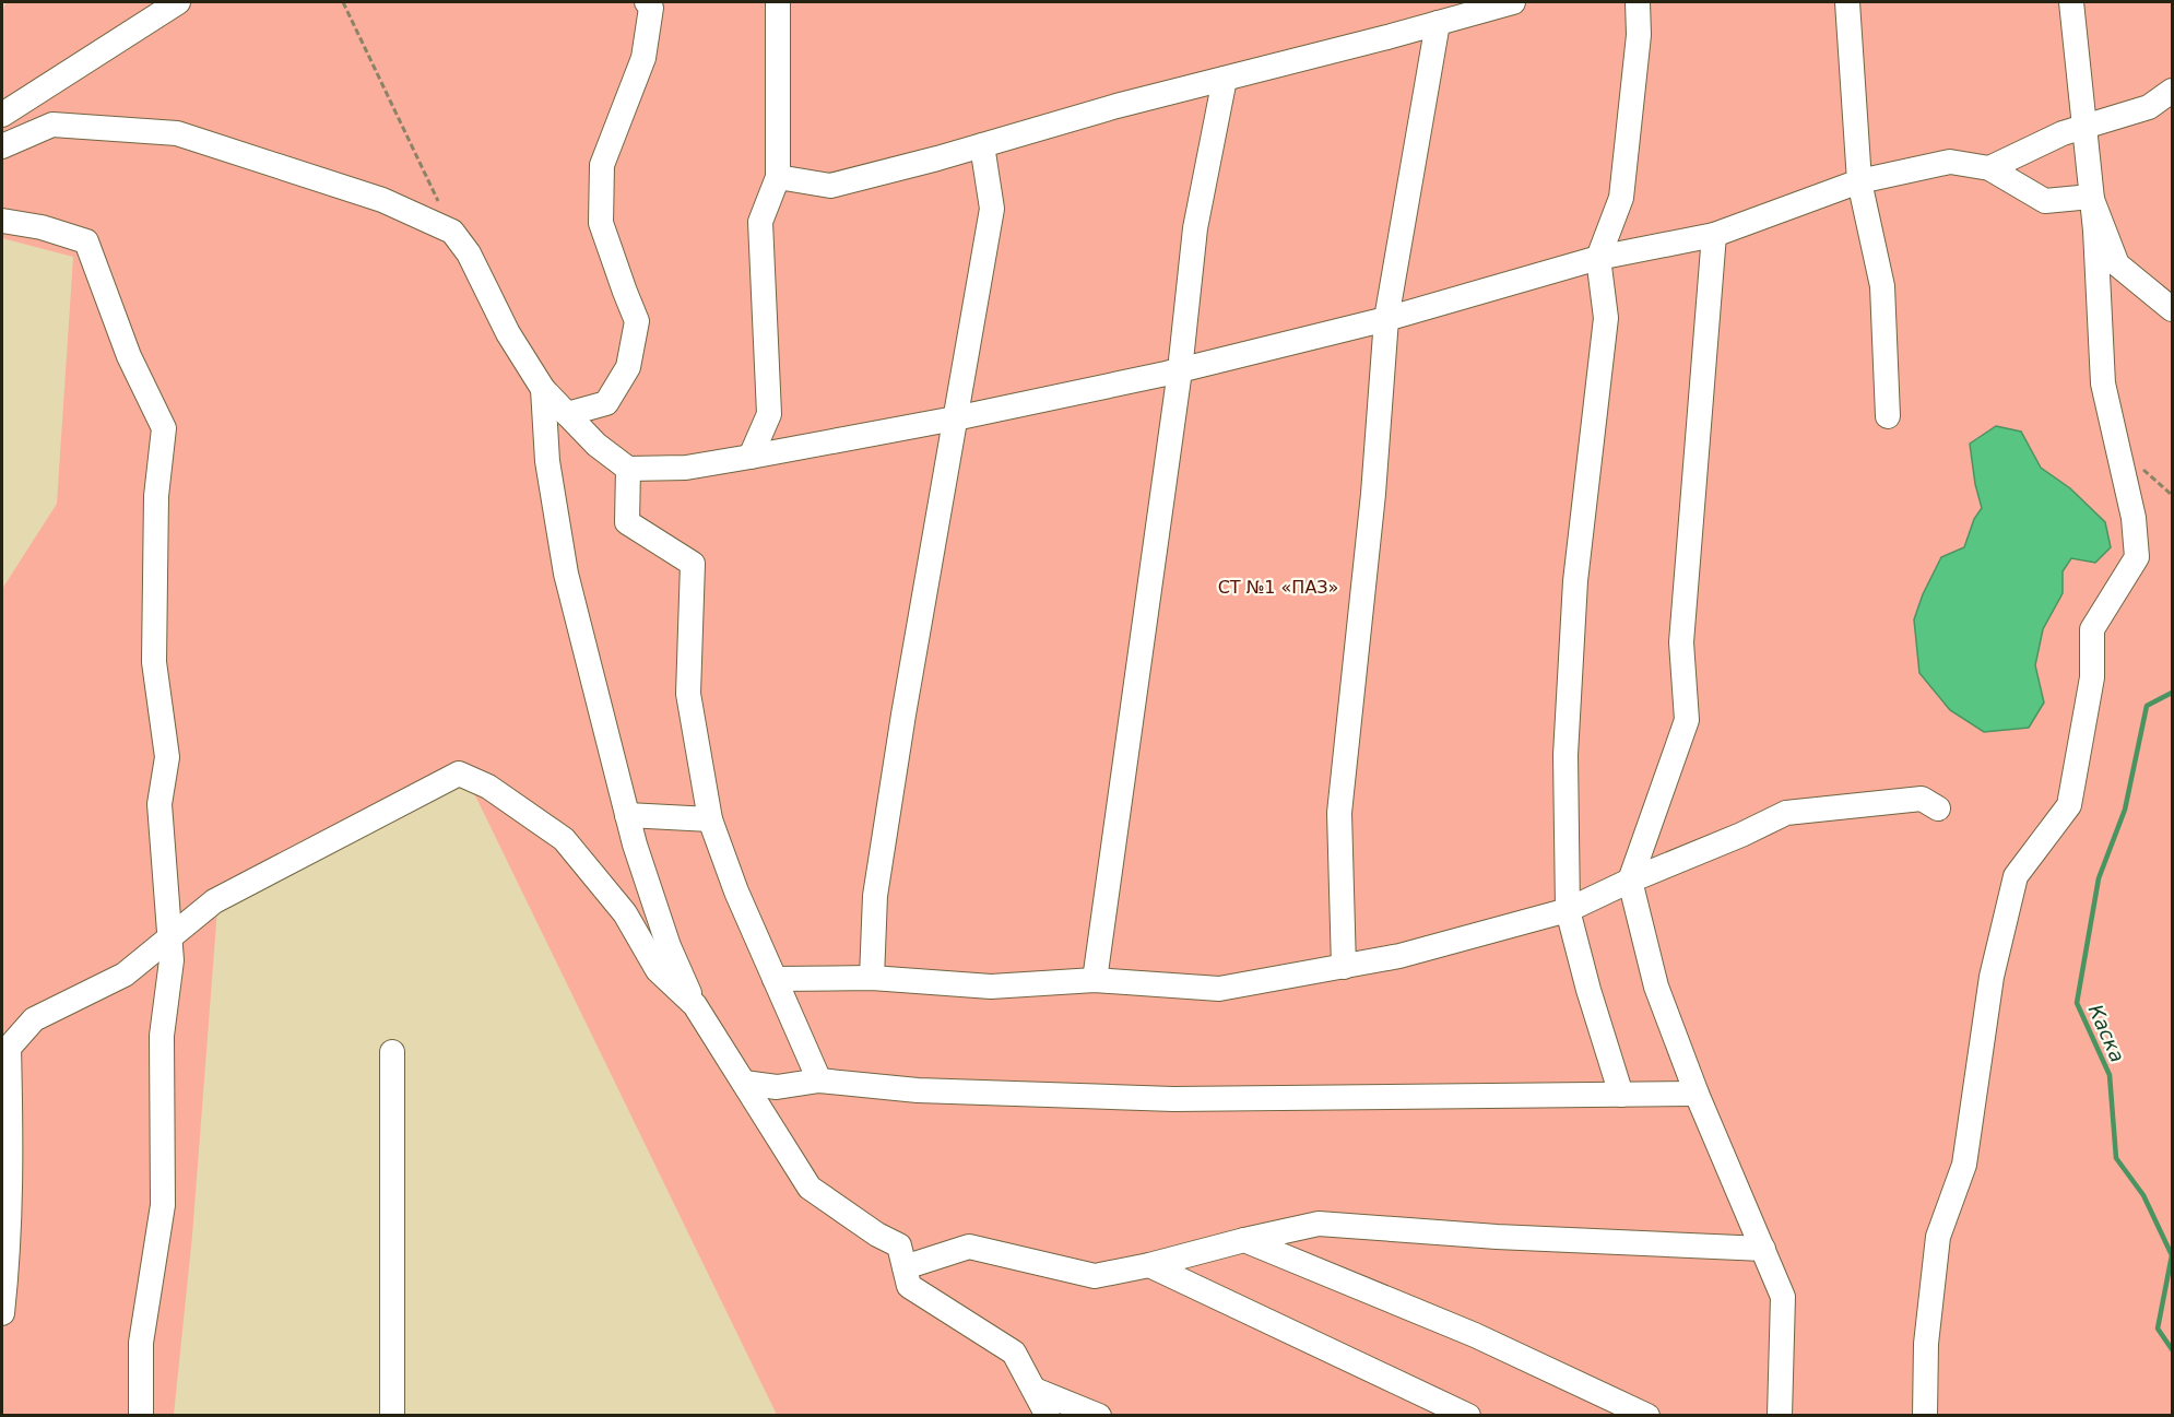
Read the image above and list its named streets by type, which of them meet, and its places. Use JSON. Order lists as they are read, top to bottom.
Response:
{
  "water": ["Каска"],
  "parks": ["СТ №1 «ПАЗ»"]
}
